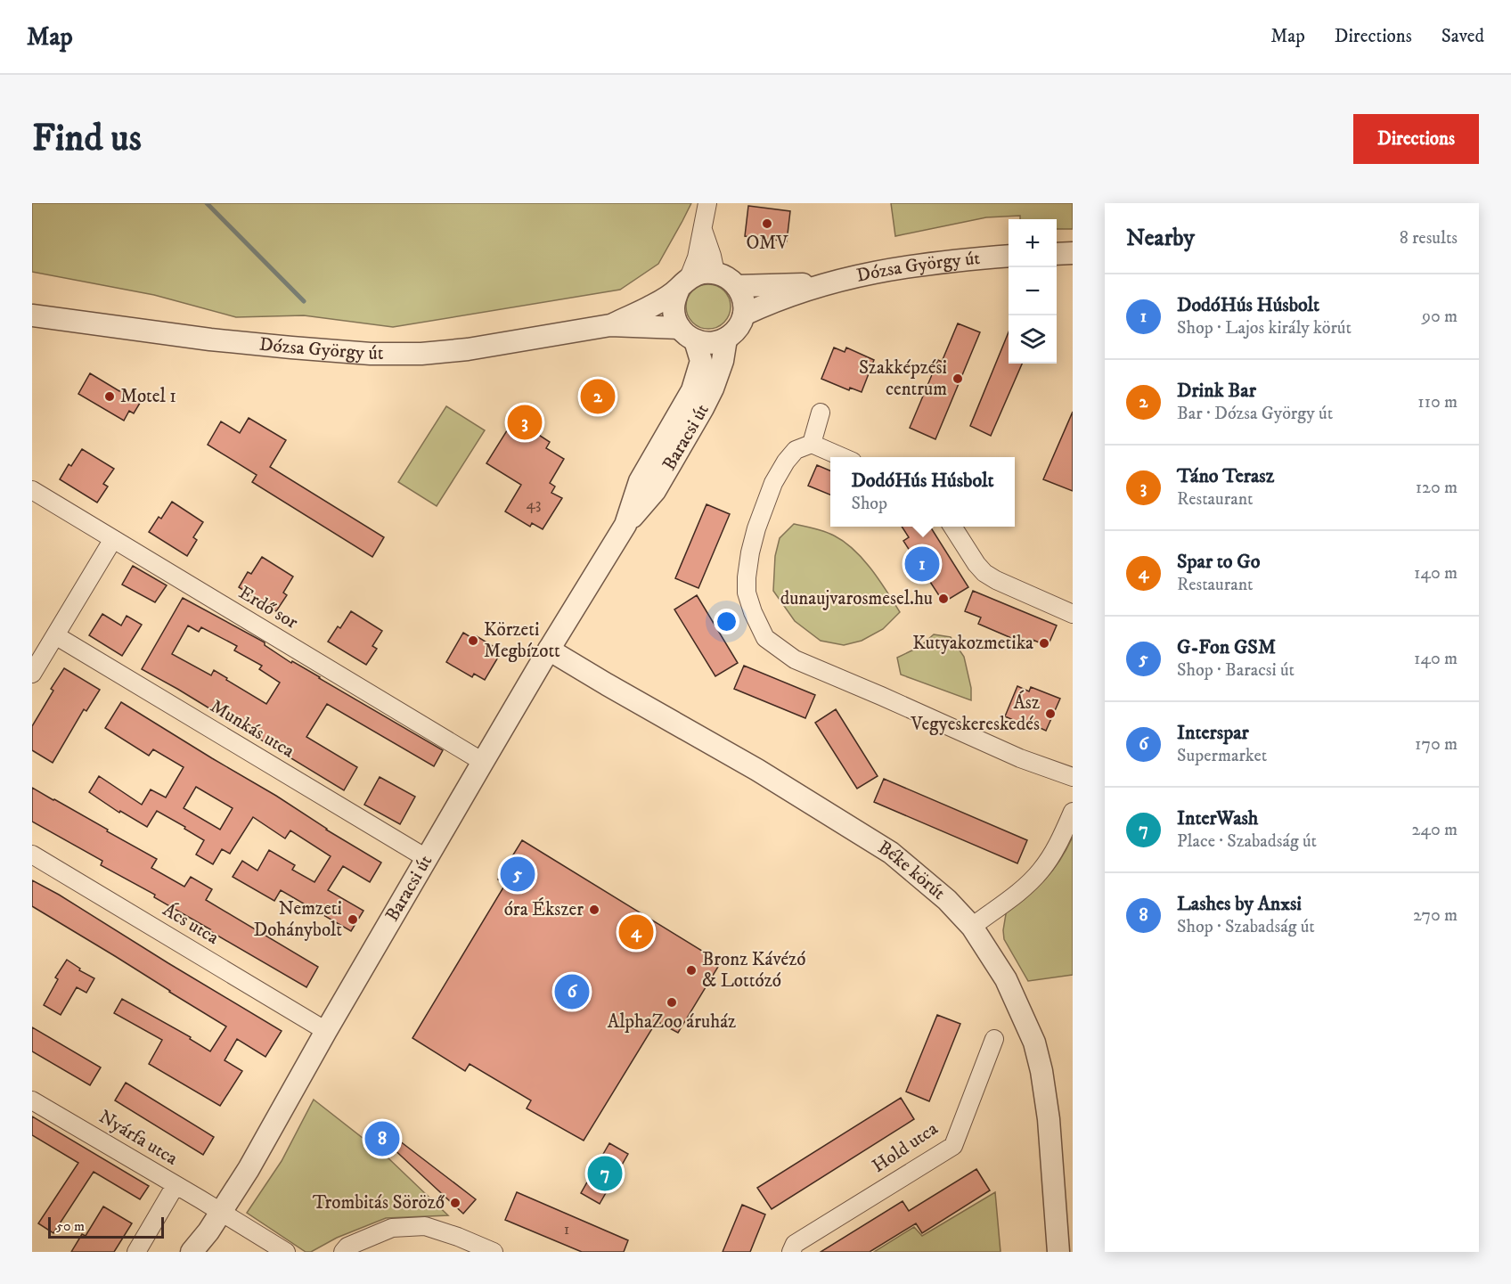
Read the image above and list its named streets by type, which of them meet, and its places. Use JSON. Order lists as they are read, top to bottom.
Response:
{
  "streets": {
    "street": [
      "Dózsa György út",
      "Baracsi út",
      "Erdő sor",
      "Munkás utca",
      "Béke körút",
      "Ács utca",
      "Nyárfa utca",
      "Hold utca"
    ]
  },
  "crossings": [
    ["Dózsa György út", "Baracsi út"],
    ["Baracsi út", "Erdő sor"],
    ["Baracsi út", "Munkás utca"],
    ["Baracsi út", "Béke körút"],
    ["Baracsi út", "Ács utca"],
    ["Baracsi út", "Nyárfa utca"]
  ],
  "places": [
    "OMV",
    "Szakképzési centrum",
    "Motel 1",
    "dunaujvarosmesel.hu",
    "Körzeti Megbízott",
    "Kutyakozmetika",
    "Ász Vegyeskereskedés",
    "óra Ékszer",
    "Nemzeti Dohánybolt",
    "Bronz Kávézó & Lottózó",
    "AlphaZoo áruház",
    "Trombitás Söröző"
  ],
  "house_numbers": ["43", "1"],
  "scale_bar": "50 m",
  "page": {
    "header": "Map",
    "nav": ["Map", "Directions", "Saved"],
    "buttons": "Directions",
    "title": "Find us",
    "heading": ["Nearby", "8 results"],
    "map_buttons": ["+", "−"],
    "list": [
      {
        "mark": "1",
        "name": "DodóHús Húsbolt",
        "note": "Shop · Lajos király körút",
        "value": "90 m"
      },
      {
        "mark": "2",
        "name": "Drink Bar",
        "note": "Bar · Dózsa György út",
        "value": "110 m"
      },
      {
        "mark": "3",
        "name": "Táno Terasz",
        "note": "Restaurant",
        "value": "120 m"
      },
      {
        "mark": "4",
        "name": "Spar to Go",
        "note": "Restaurant",
        "value": "140 m"
      },
      {
        "mark": "5",
        "name": "G-Fon GSM",
        "note": "Shop · Baracsi út",
        "value": "140 m"
      },
      {
        "mark": "6",
        "name": "Interspar",
        "note": "Supermarket",
        "value": "170 m"
      },
      {
        "mark": "7",
        "name": "InterWash",
        "note": "Place · Szabadság út",
        "value": "240 m"
      },
      {
        "mark": "8",
        "name": "Lashes by Anxsi",
        "note": "Shop · Szabadság út",
        "value": "270 m"
      }
    ],
    "pins": [
      "2",
      "3",
      "1",
      "5",
      "4",
      "6",
      "8",
      "7"
    ],
    "popup": ["DodóHús Húsbolt", "Shop"],
    "scale": "50 m"
  }
}
